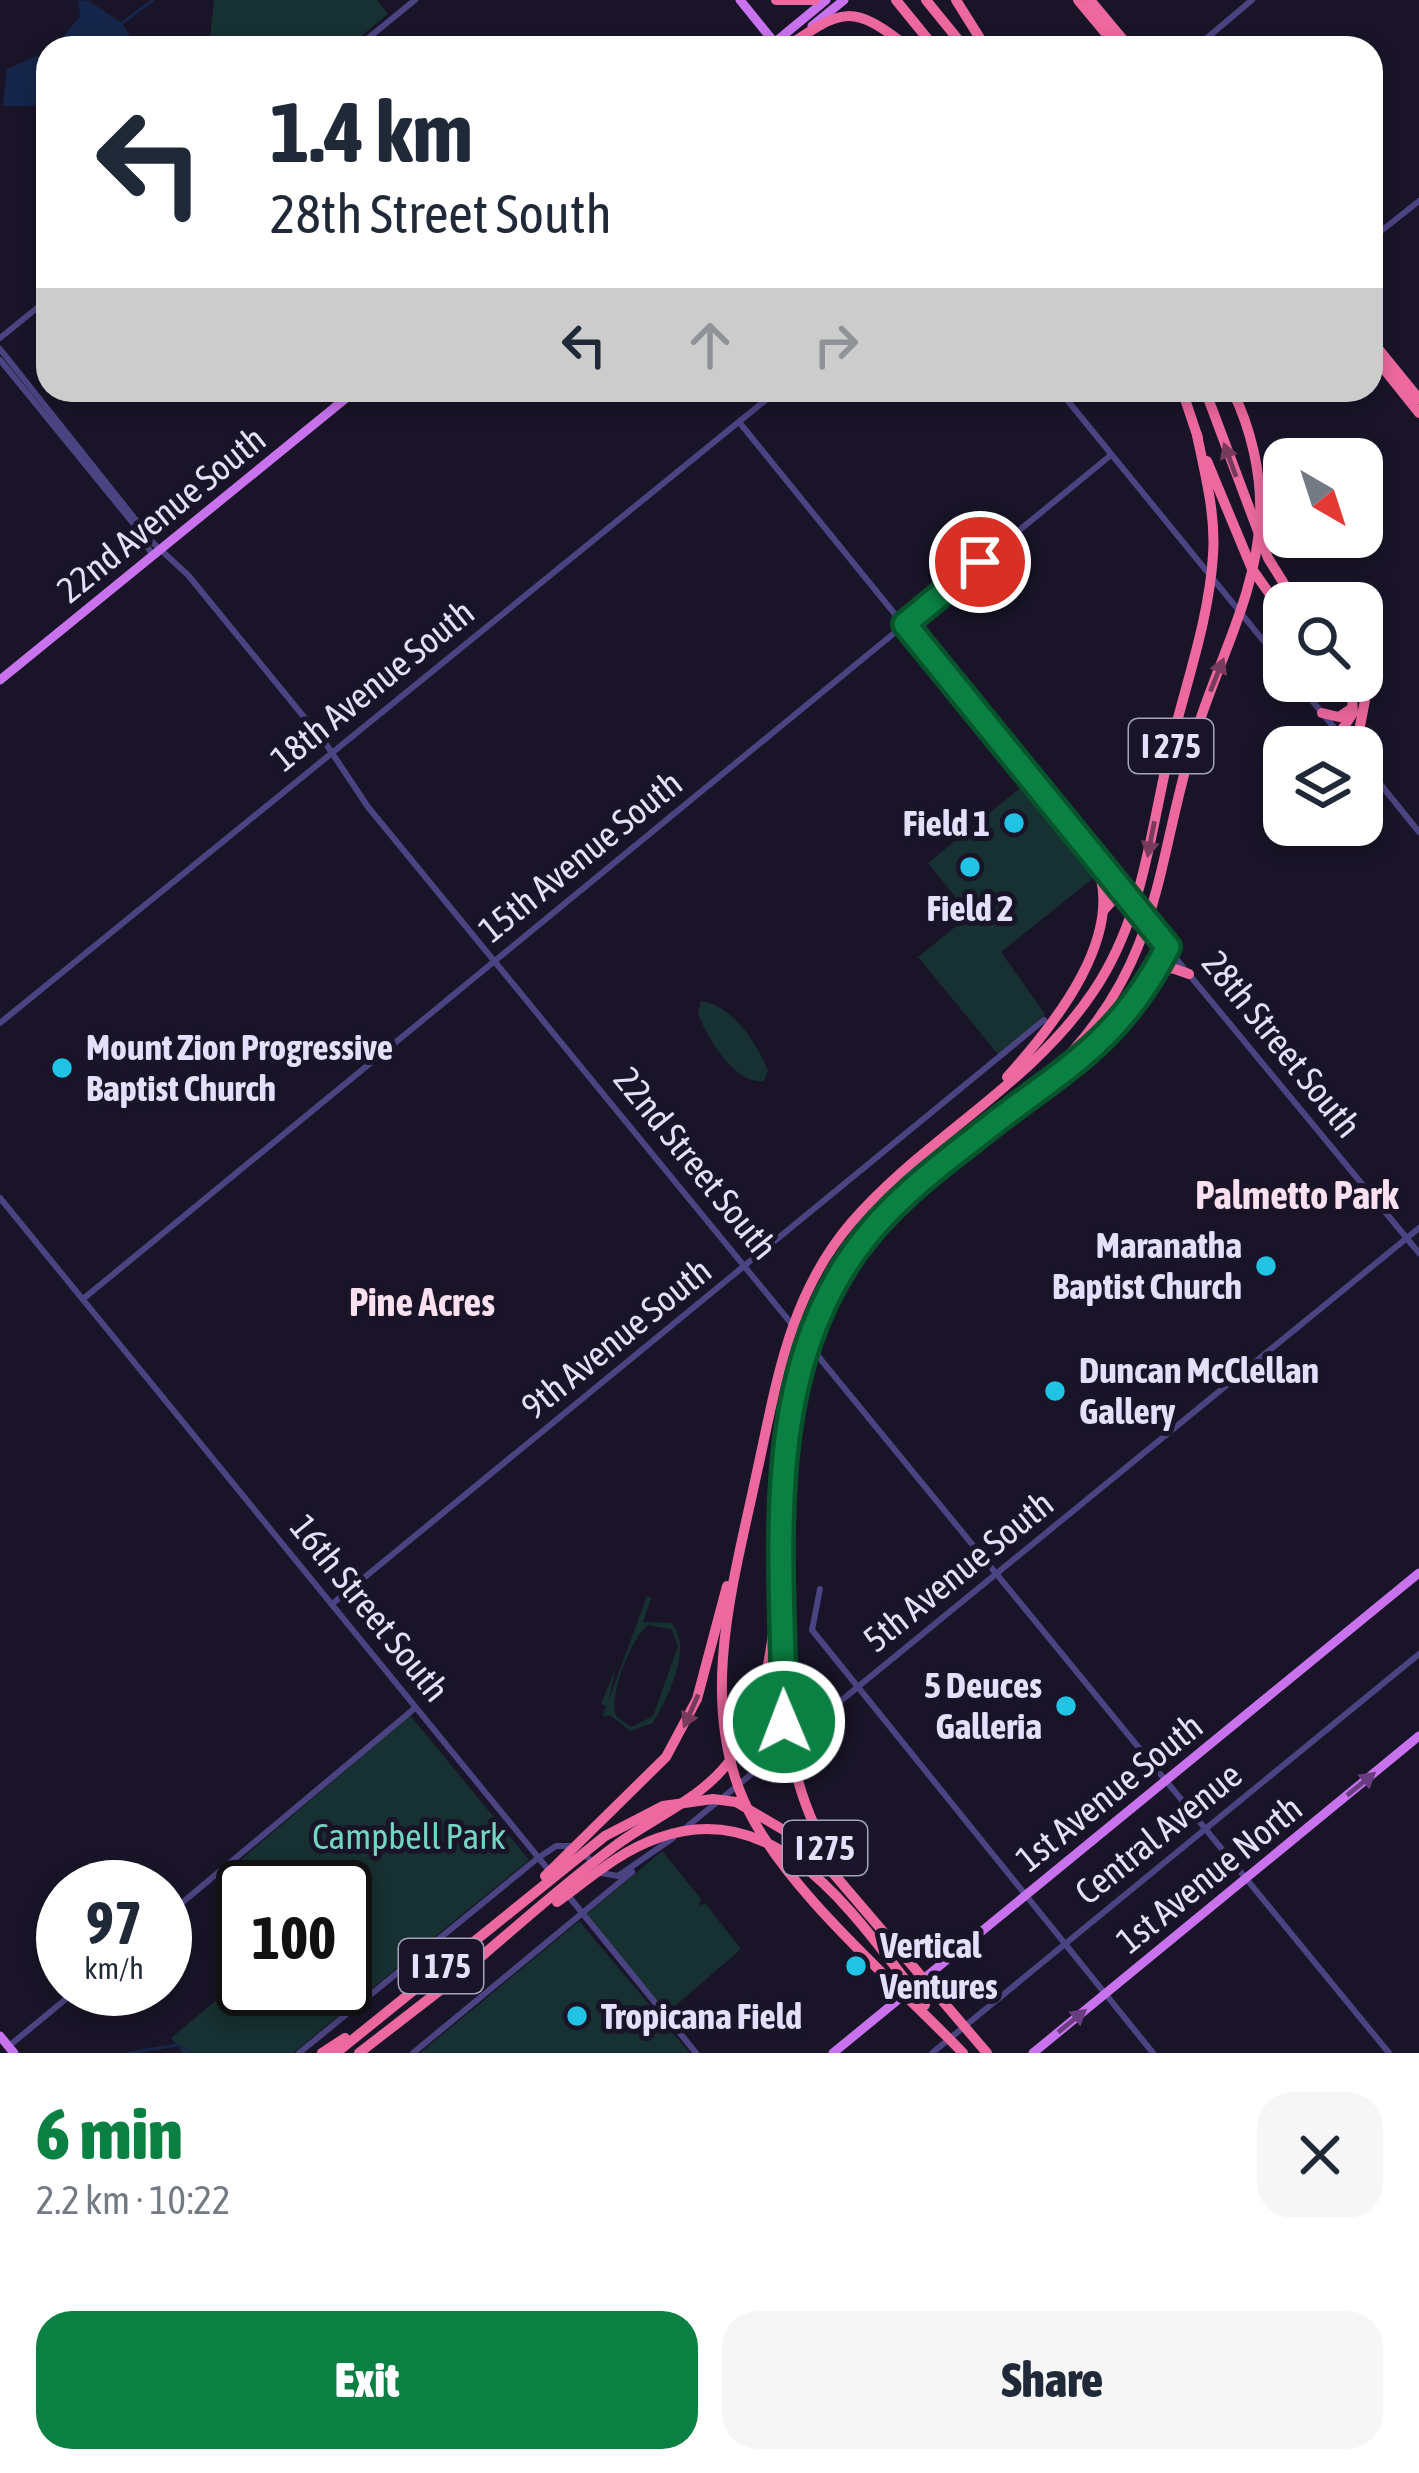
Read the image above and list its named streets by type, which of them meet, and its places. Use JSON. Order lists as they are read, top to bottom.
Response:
{
  "streets": {
    "highway": ["I 275", "I 175"],
    "main road": ["22nd Avenue South", "1st Avenue South", "1st Avenue North"],
    "street": [
      "18th Avenue South",
      "15th Avenue South",
      "28th Street South",
      "22nd Street South",
      "9th Avenue South",
      "5th Avenue South",
      "16th Street South",
      "Central Avenue"
    ]
  },
  "crossings": [
    ["22nd Avenue South", "22nd Street South"],
    ["18th Avenue South", "28th Street South"],
    ["18th Avenue South", "22nd Street South"],
    ["15th Avenue South", "28th Street South"],
    ["15th Avenue South", "22nd Street South"],
    ["15th Avenue South", "16th Street South"],
    ["28th Street South", "5th Avenue South"],
    ["22nd Street South", "9th Avenue South"],
    ["22nd Street South", "5th Avenue South"],
    ["22nd Street South", "1st Avenue South"],
    ["22nd Street South", "Central Avenue"],
    ["22nd Street South", "1st Avenue North"],
    ["9th Avenue South", "16th Street South"],
    ["5th Avenue South", "16th Street South"]
  ],
  "one_way": ["1st Avenue North"],
  "districts": ["Palmetto Park", "Pine Acres"],
  "parks": ["Campbell Park"],
  "places": [
    "Field 1",
    "Field 2",
    "Mount Zion Progressive Baptist Church",
    "Maranatha Baptist Church",
    "Duncan McClellan Gallery",
    "5 Deuces Galleria",
    "Vertical Ventures",
    "Tropicana Field"
  ],
  "north": "bottom right",
  "page": {
    "turn": ["1.4 km", "28th Street South"],
    "speed": "97 km/h",
    "limit": "100",
    "heading": ["6 min", "2.2 km · 10:22"],
    "buttons": ["Exit", "Share"]
  }
}
